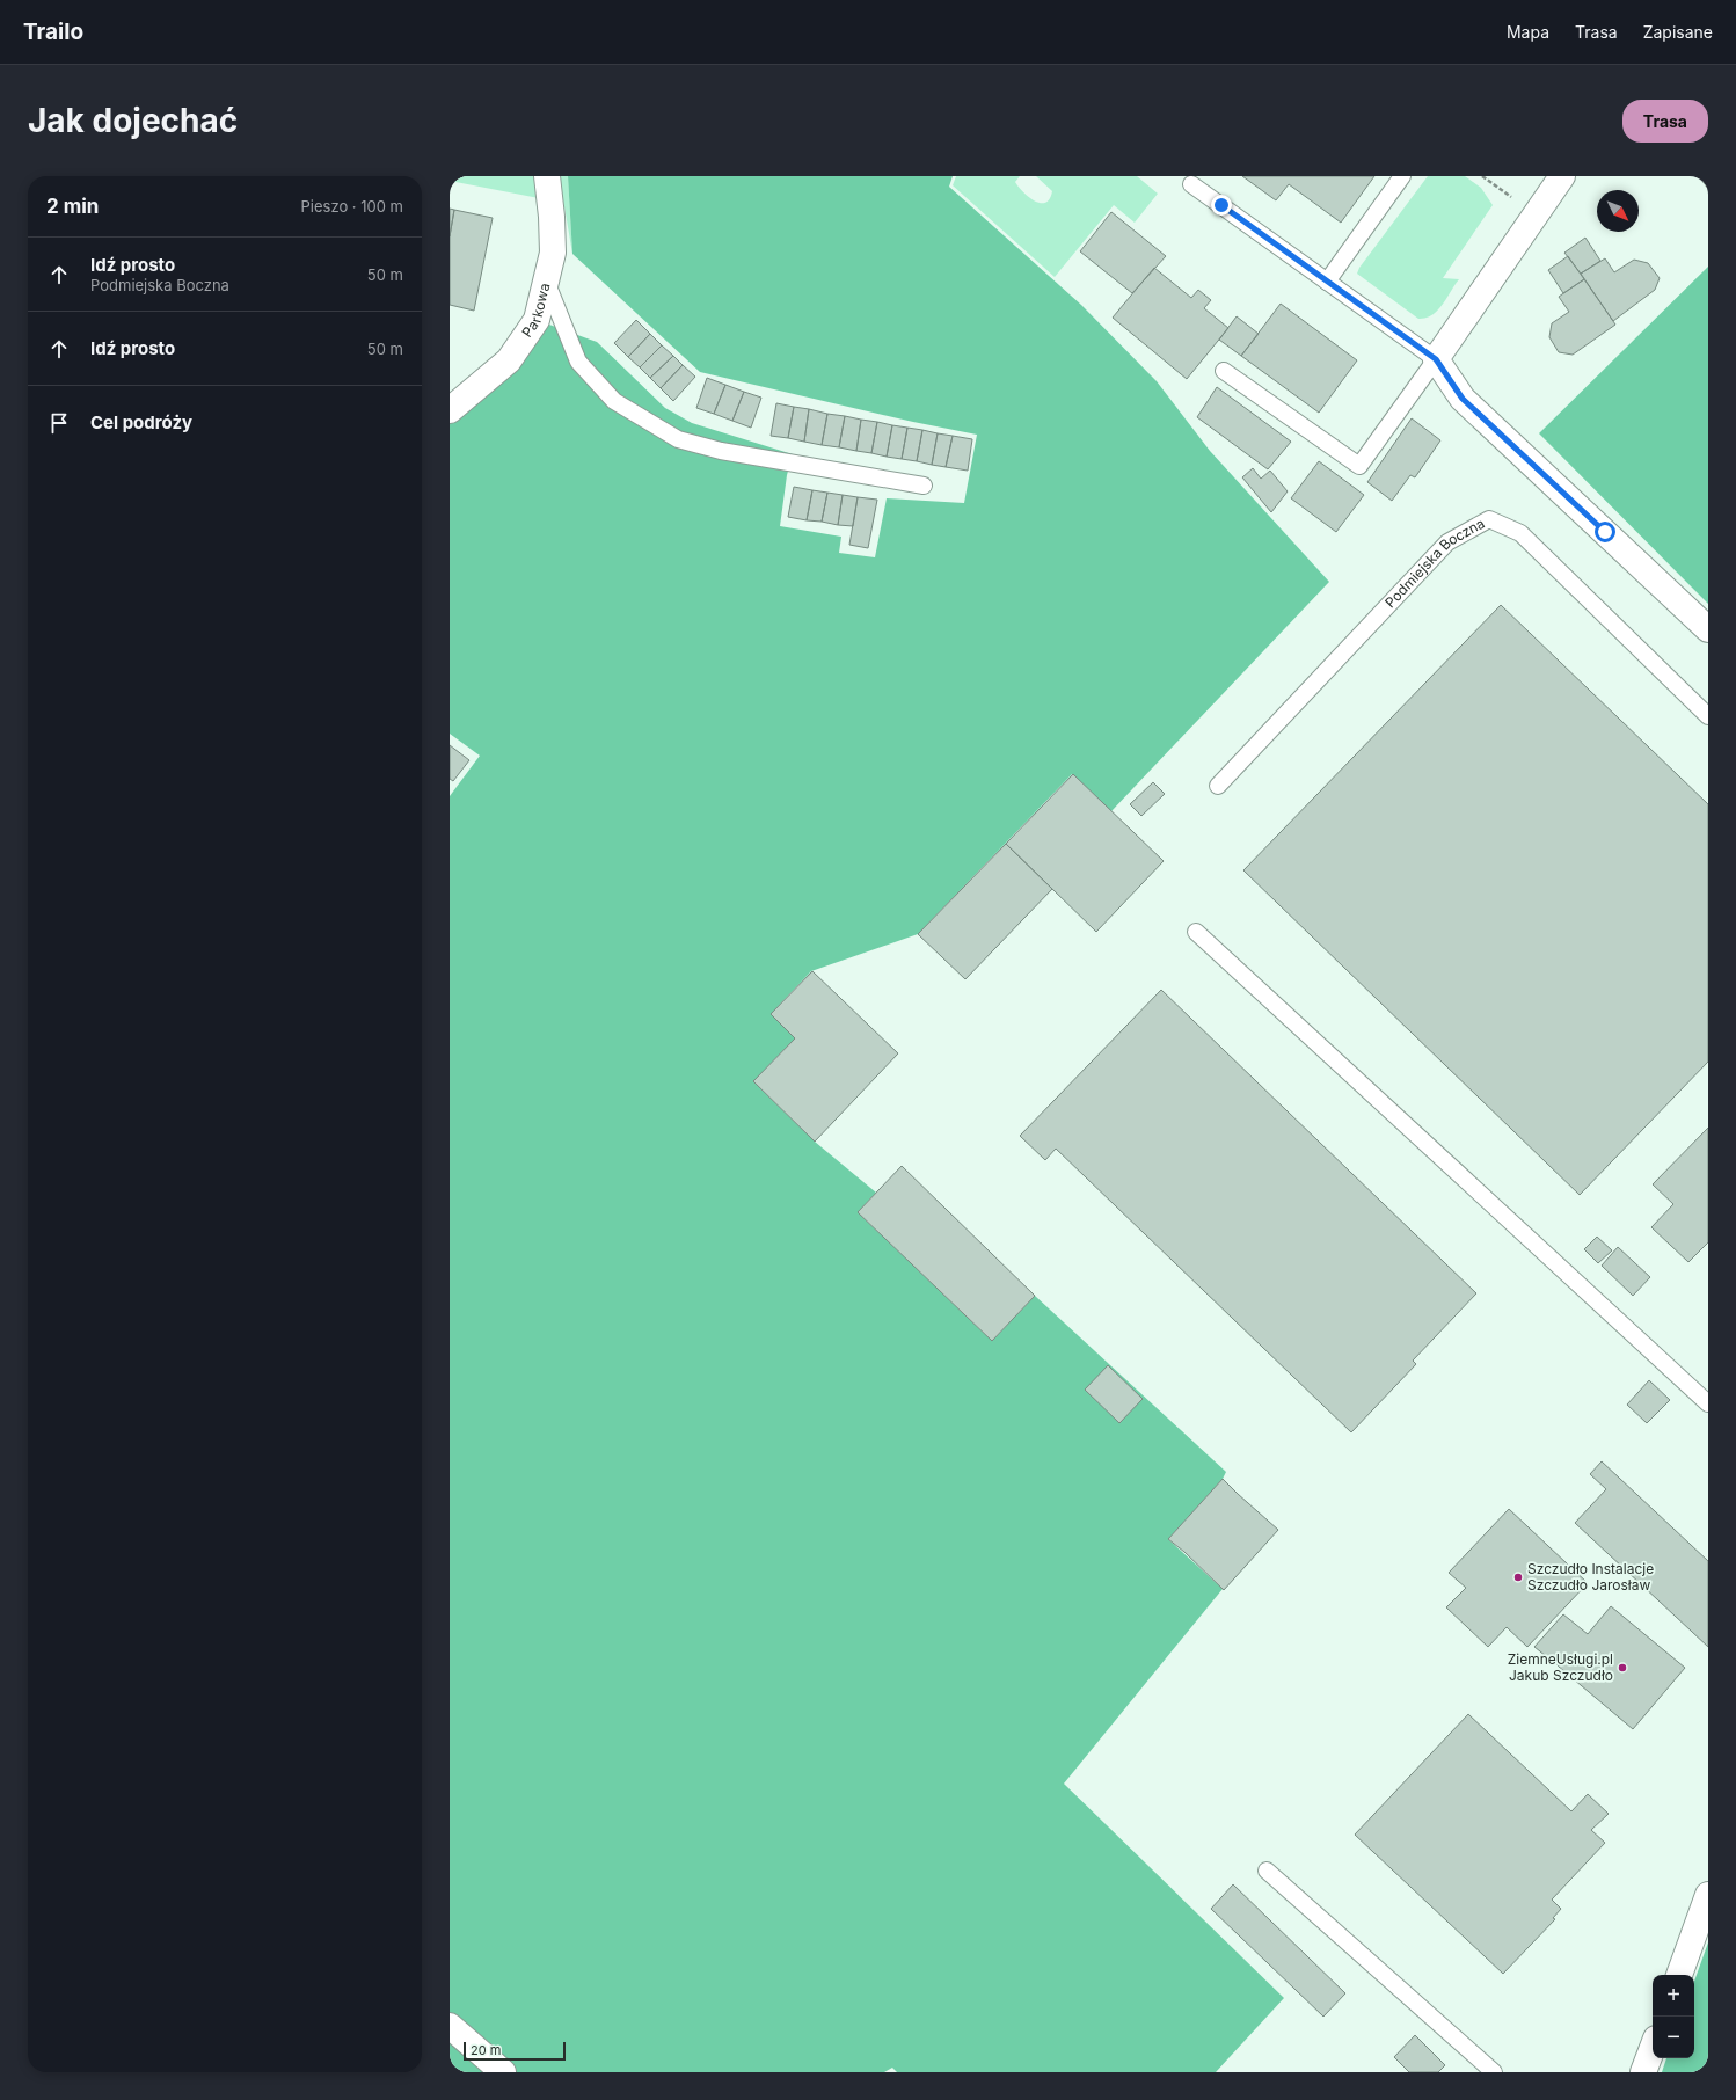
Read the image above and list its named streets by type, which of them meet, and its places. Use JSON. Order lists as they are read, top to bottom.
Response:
{
  "streets": {
    "street": ["Parkowa"],
    "lane": ["Podmiejska Boczna"]
  },
  "places": ["Szczudło Instalacje Szczudło Jarosław", "ZiemneUsługi.pl Jakub Szczudło"],
  "scale_bar": "20 m",
  "north": "bottom right",
  "page": {
    "header": "Trailo",
    "nav": ["Mapa", "Trasa", "Zapisane"],
    "buttons": "Trasa",
    "title": "Jak dojechać",
    "heading": ["2 min", "Pieszo · 100 m"],
    "list": [
      ["Idź prosto", "Podmiejska Boczna", "50 m"],
      ["Idź prosto", "50 m"],
      "Cel podróży"
    ],
    "map_buttons": ["+", "−"],
    "scale": "20 m"
  }
}
